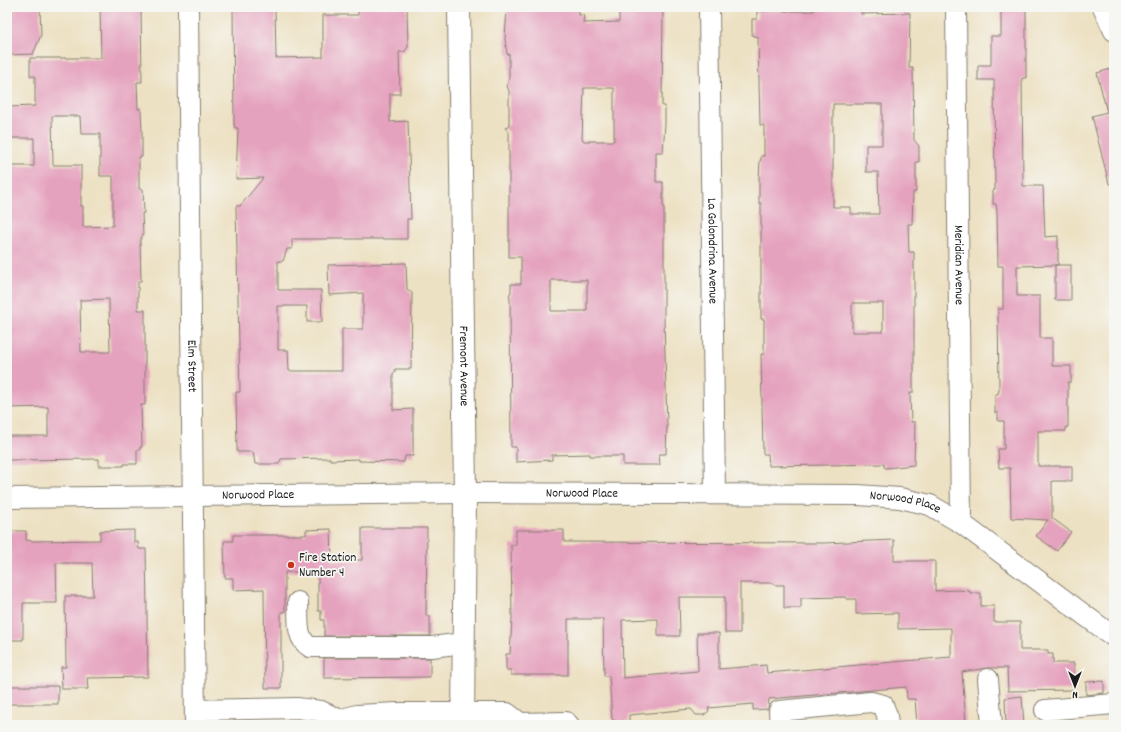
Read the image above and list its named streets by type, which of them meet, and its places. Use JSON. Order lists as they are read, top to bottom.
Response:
{
  "streets": {
    "main road": ["Fremont Avenue"],
    "street": [
      "La Golondrina Avenue",
      "Meridian Avenue",
      "Elm Street",
      "Norwood Place"
    ]
  },
  "crossings": [
    ["La Golondrina Avenue", "Norwood Place"],
    ["Meridian Avenue", "Norwood Place"],
    ["Elm Street", "Norwood Place"],
    ["Fremont Avenue", "Norwood Place"]
  ],
  "places": ["Fire Station Number 4"],
  "north": "bottom"
}
